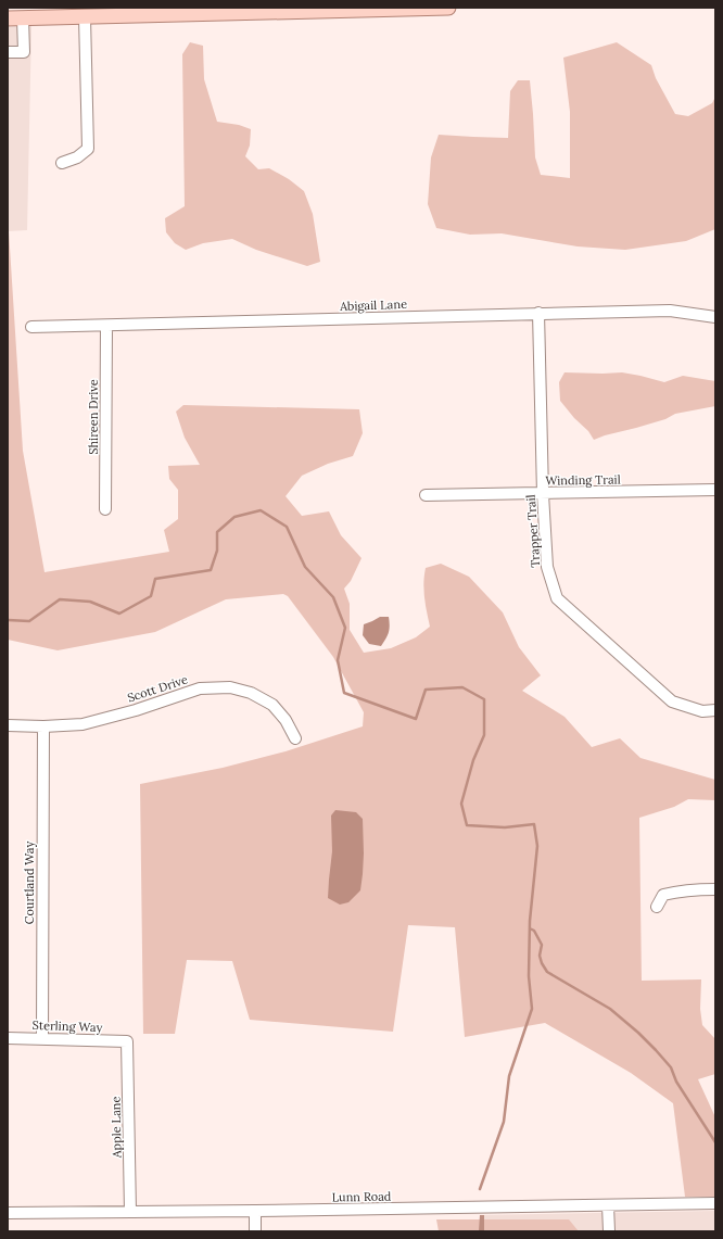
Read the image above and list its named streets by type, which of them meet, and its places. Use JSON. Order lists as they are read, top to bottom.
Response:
{
  "streets": {
    "street": [
      "Abigail Lane",
      "Shireen Drive",
      "Winding Trail",
      "Trapper Trail",
      "Scott Drive",
      "Courtland Way",
      "Sterling Way",
      "Apple Lane",
      "Lunn Road"
    ]
  },
  "crossings": [
    ["Abigail Lane", "Shireen Drive"],
    ["Abigail Lane", "Trapper Trail"],
    ["Winding Trail", "Trapper Trail"],
    ["Scott Drive", "Courtland Way"],
    ["Courtland Way", "Sterling Way"],
    ["Sterling Way", "Apple Lane"],
    ["Apple Lane", "Lunn Road"]
  ]
}
